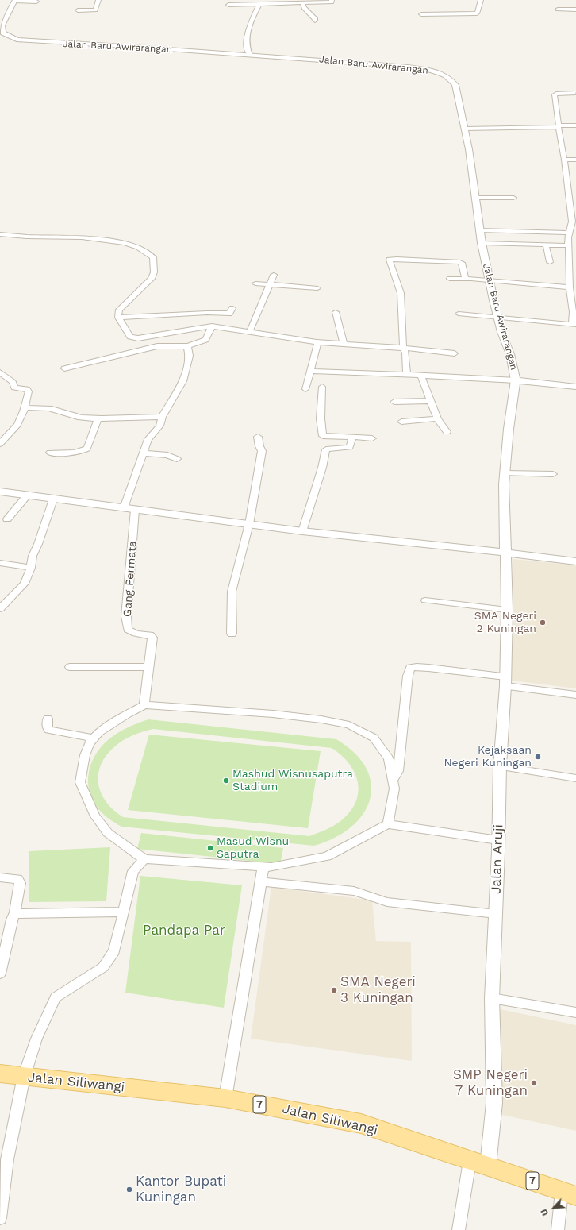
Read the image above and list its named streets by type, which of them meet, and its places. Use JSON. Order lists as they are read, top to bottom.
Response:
{
  "streets": {
    "main road": ["Jalan Siliwangi", "7"],
    "street": ["Jalan Baru Awirarangan", "Gang Permata", "Jalan Aruji"]
  },
  "crossings": [
    ["Jalan Baru Awirarangan", "Jalan Aruji"],
    ["Jalan Aruji", "Jalan Siliwangi"]
  ],
  "parks": ["Pandapa Par"],
  "places": [
    "SMA Negeri 2 Kuningan",
    "Kejaksaan Negeri Kuningan",
    "Mashud Wisnusaputra Stadium",
    "Masud Wisnu Saputra",
    "SMA Negeri 3 Kuningan",
    "SMP Negeri 7 Kuningan",
    "Kantor Bupati Kuningan"
  ],
  "north": "bottom left"
}
